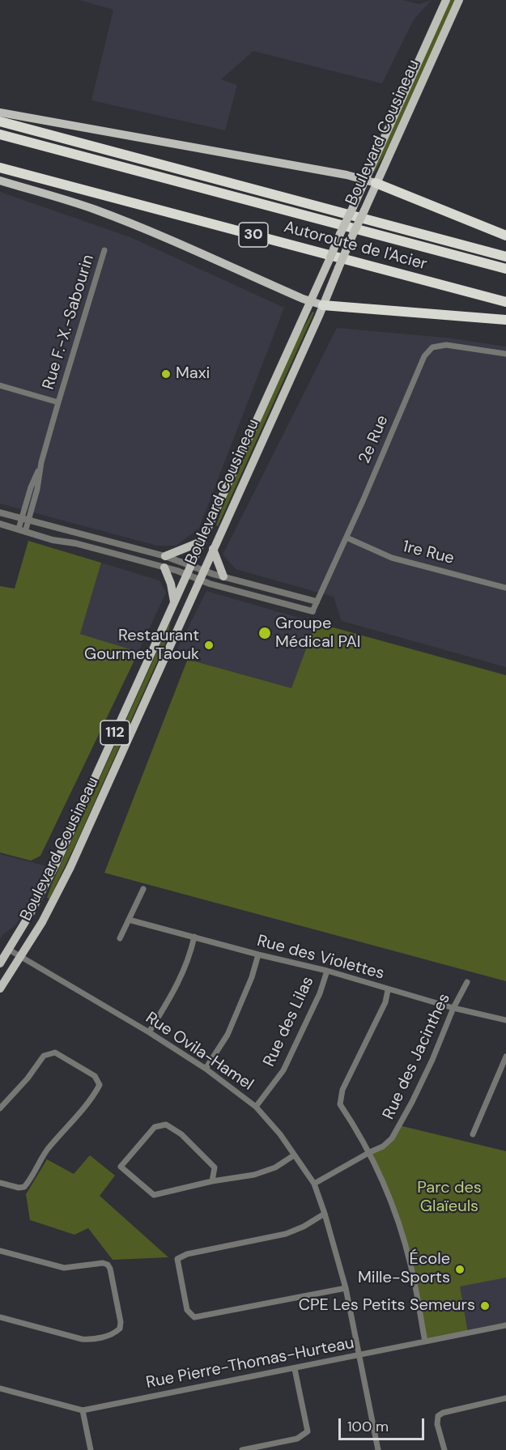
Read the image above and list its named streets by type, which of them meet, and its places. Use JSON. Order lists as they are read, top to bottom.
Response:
{
  "streets": {
    "highway": ["30", "Autoroute de l'Acier"],
    "main road": ["Boulevard Cousineau", "112"],
    "street": [
      "Rue F.-X.-Sabourin",
      "2e Rue",
      "1re Rue",
      "Rue des Violettes",
      "Rue des Lilas",
      "Rue Ovila-Hamel",
      "Rue des Jacinthes",
      "Rue Pierre-Thomas-Hurteau"
    ]
  },
  "crossings": [
    ["Boulevard Cousineau", "Rue Ovila-Hamel"],
    ["2e Rue", "1re Rue"],
    ["Rue des Violettes", "Rue des Lilas"],
    ["Rue des Violettes", "Rue des Jacinthes"],
    ["Rue des Lilas", "Rue Ovila-Hamel"],
    ["Rue Ovila-Hamel", "Rue des Jacinthes"],
    ["Rue Ovila-Hamel", "Rue Pierre-Thomas-Hurteau"]
  ],
  "parks": ["Parc des Glaïeuls"],
  "places": [
    "Maxi",
    "Groupe Médical PAI",
    "Restaurant Gourmet Taouk",
    "École Mille-Sports",
    "CPE Les Petits Semeurs"
  ],
  "scale_bar": "100 m"
}
